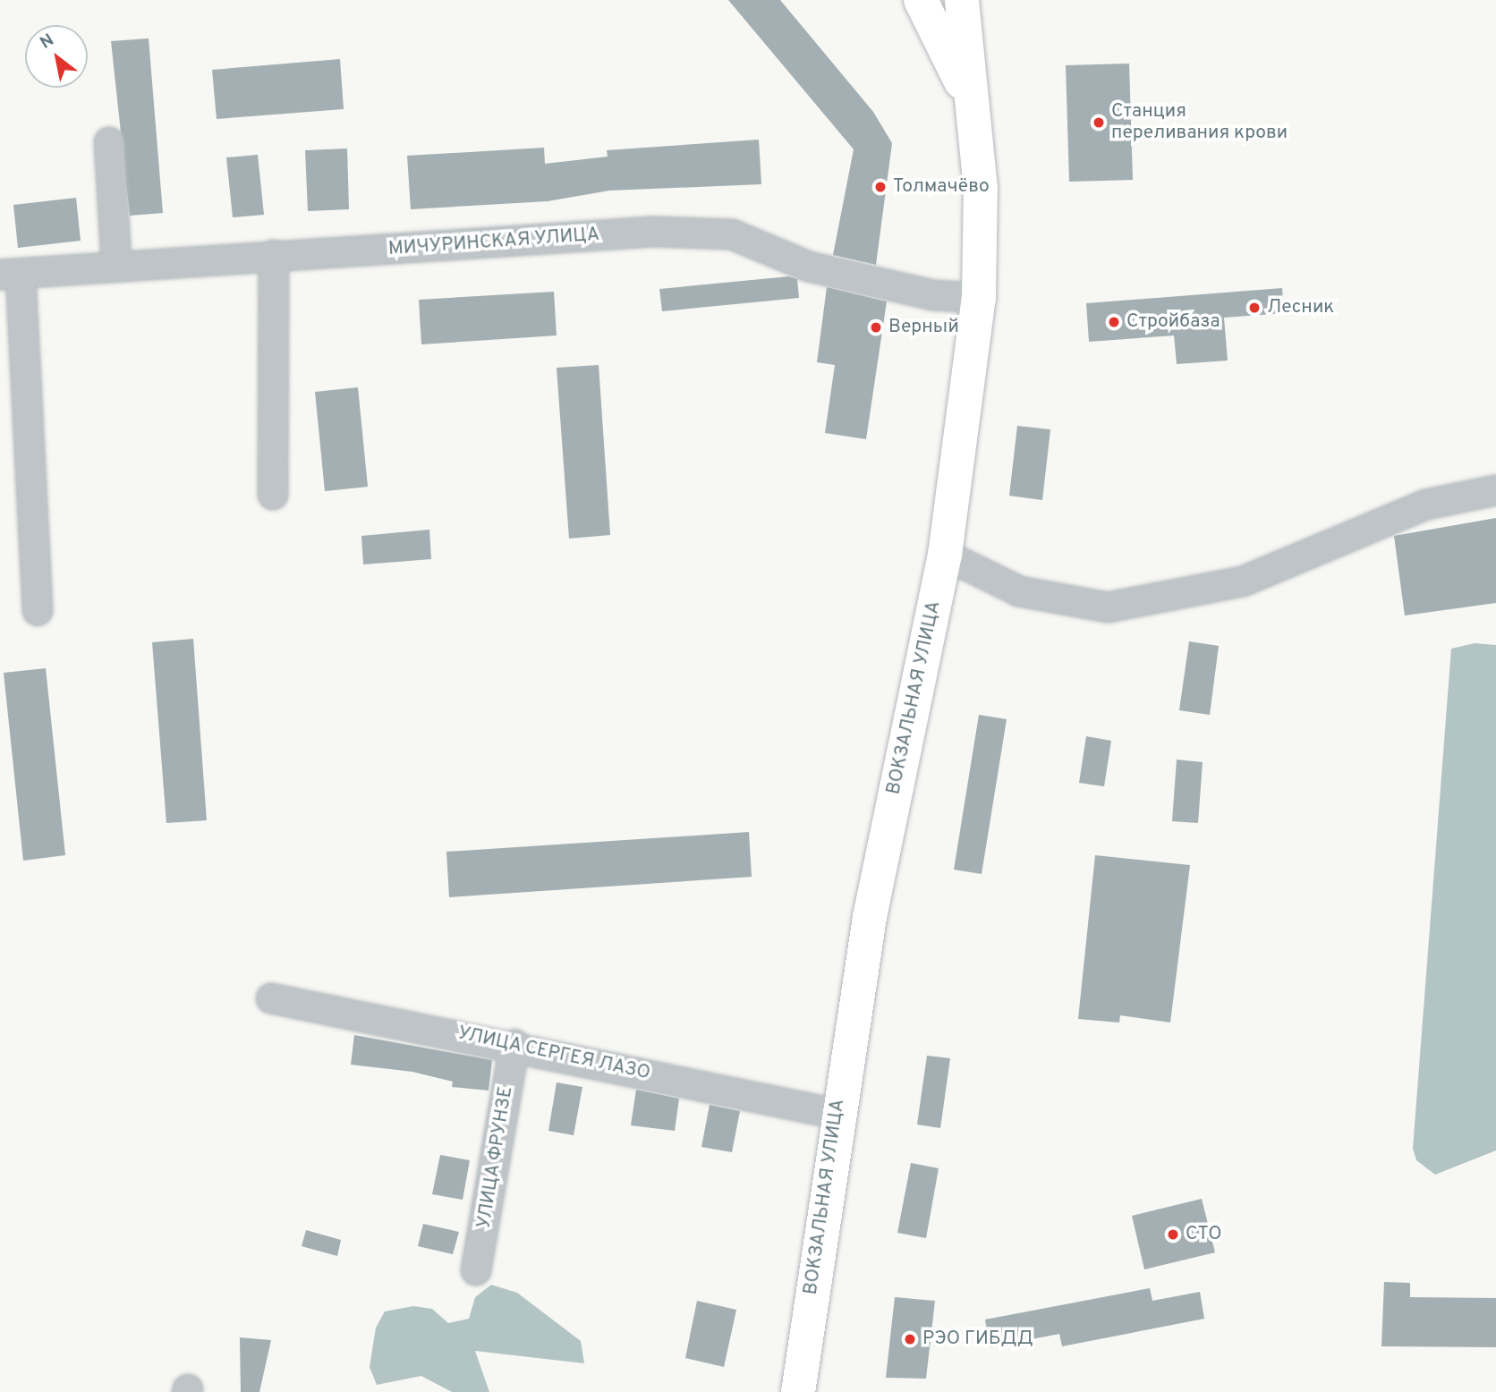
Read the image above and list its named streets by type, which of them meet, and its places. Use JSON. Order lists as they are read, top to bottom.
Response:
{
  "streets": {
    "main road": ["ВОКЗАЛЬНАЯ УЛИЦА"],
    "street": ["МИЧУРИНСКАЯ УЛИЦА", "УЛИЦА СЕРГЕЯ ЛАЗО", "УЛИЦА ФРУНЗЕ"]
  },
  "crossings": [
    ["МИЧУРИНСКАЯ УЛИЦА", "ВОКЗАЛЬНАЯ УЛИЦА"],
    ["ВОКЗАЛЬНАЯ УЛИЦА", "УЛИЦА СЕРГЕЯ ЛАЗО"],
    ["УЛИЦА СЕРГЕЯ ЛАЗО", "УЛИЦА ФРУНЗЕ"]
  ],
  "places": [
    "Станция переливания крови",
    "Толмачёво",
    "Лесник",
    "Стройбаза",
    "Верный",
    "СТО",
    "РЭО ГИБДД"
  ],
  "north": "top left"
}
